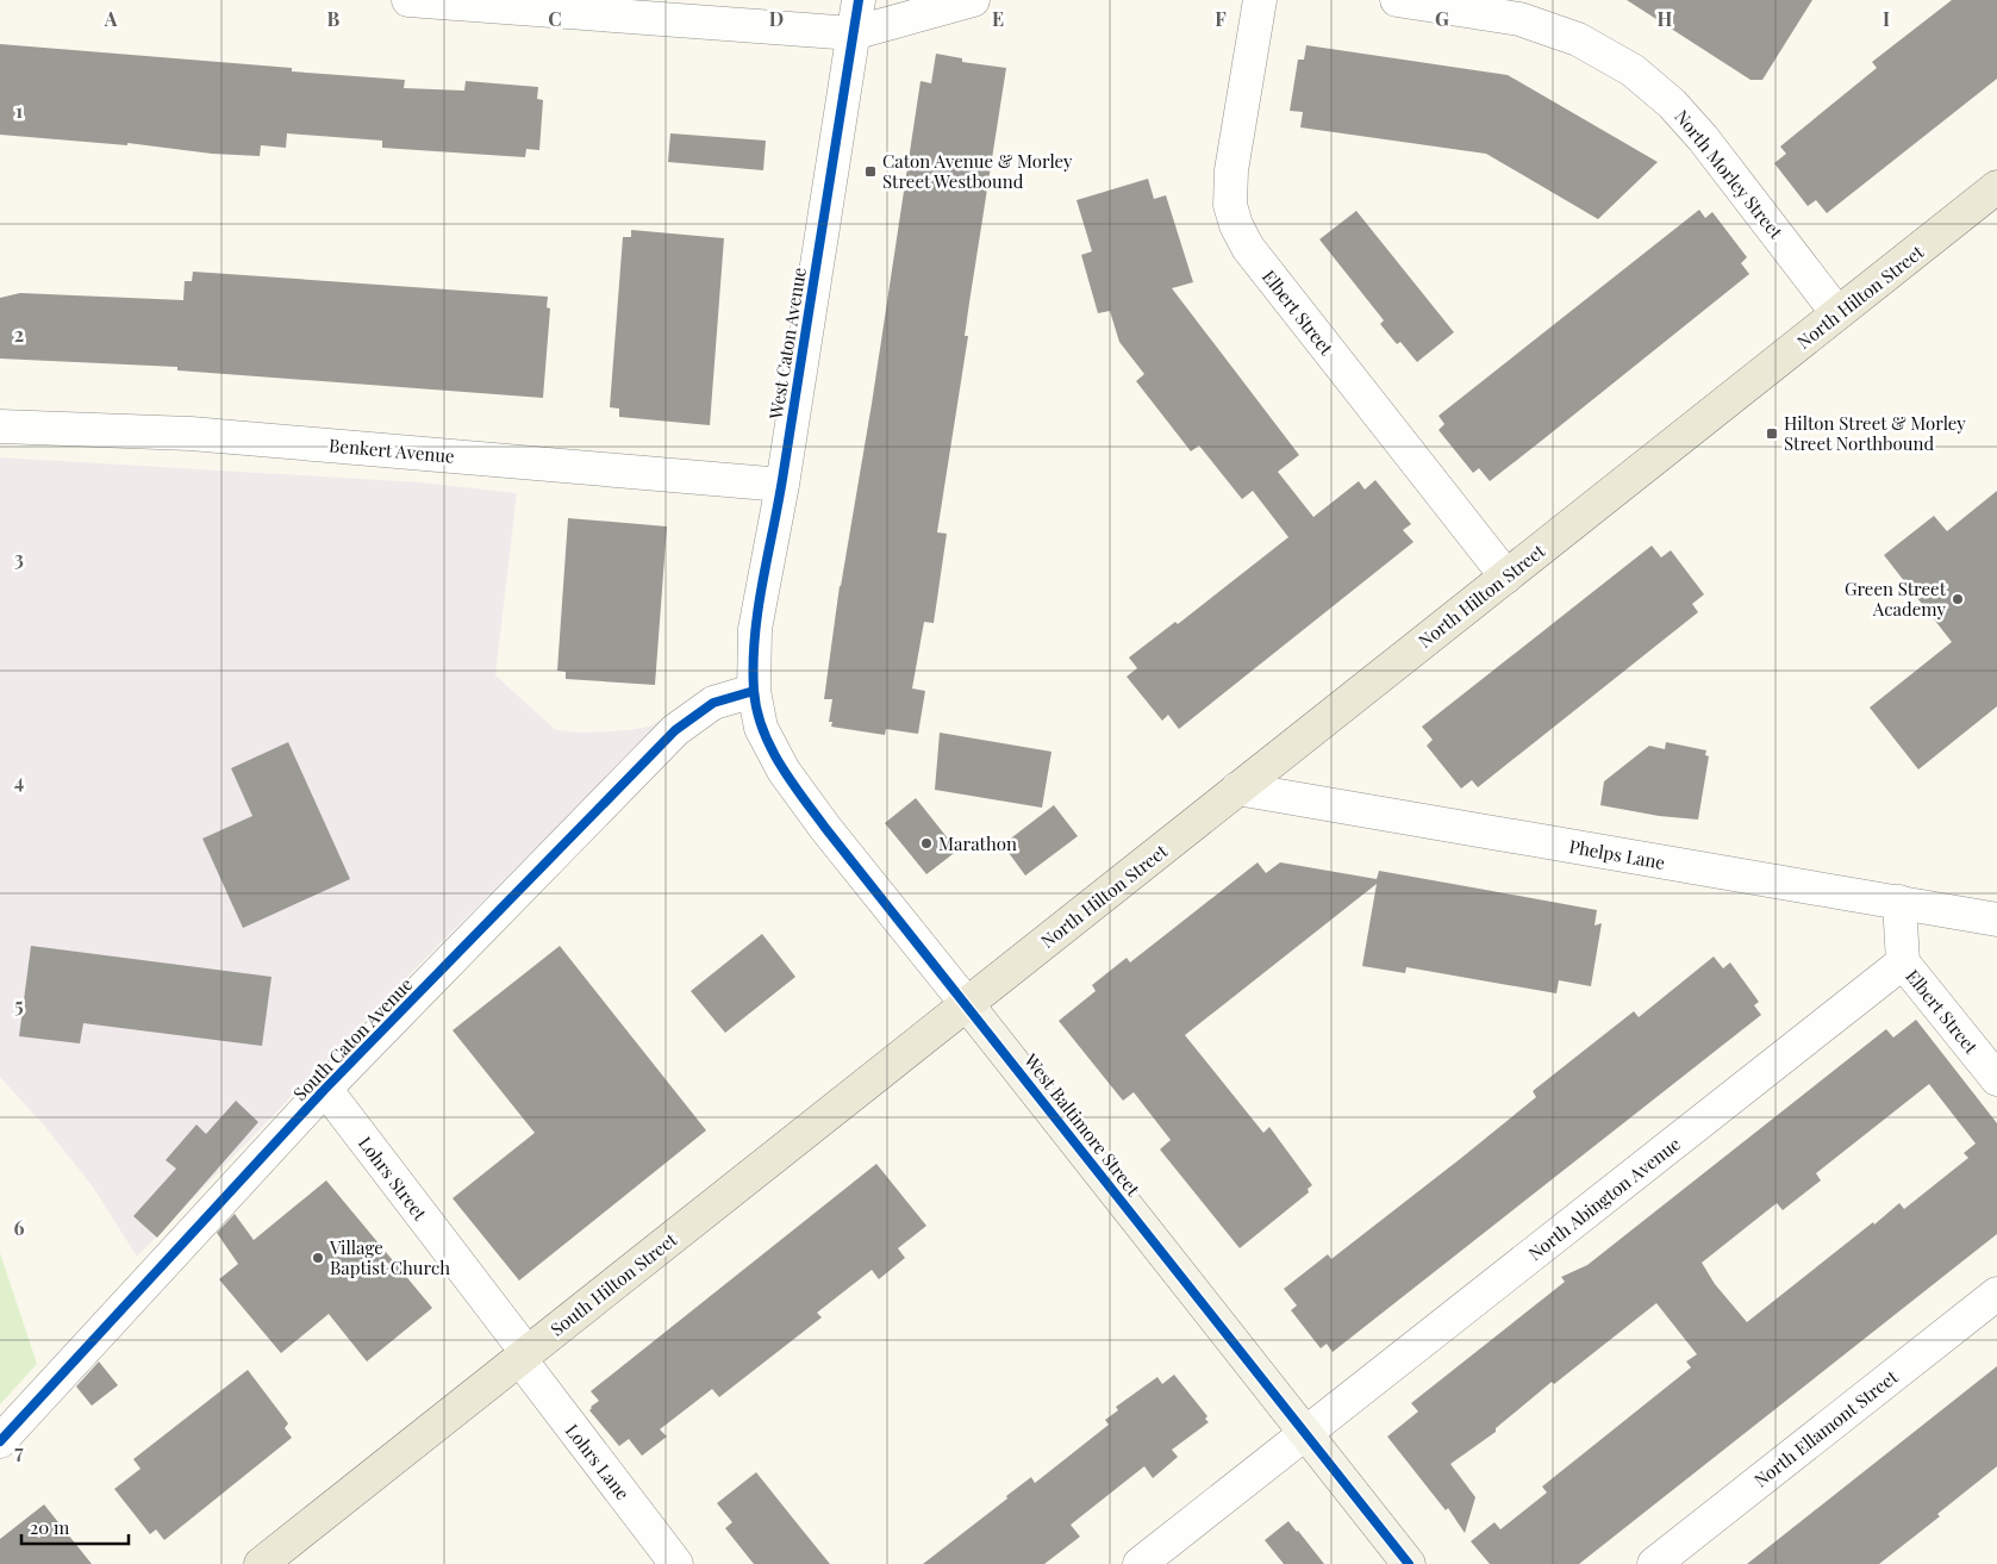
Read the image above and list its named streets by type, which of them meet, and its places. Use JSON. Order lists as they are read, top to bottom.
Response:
{
  "streets": {
    "main road": ["North Hilton Street", "West Baltimore Street", "South Hilton Street"],
    "street": [
      "North Morley Street",
      "Elbert Street",
      "West Caton Avenue",
      "Benkert Avenue",
      "Phelps Lane",
      "South Caton Avenue",
      "Lohrs Street",
      "North Abington Avenue",
      "North Ellamont Street",
      "Lohrs Lane"
    ]
  },
  "crossings": [
    ["North Morley Street", "North Hilton Street"],
    ["North Hilton Street", "Elbert Street"],
    ["North Hilton Street", "Phelps Lane"],
    ["North Hilton Street", "West Baltimore Street"],
    ["North Hilton Street", "South Hilton Street"],
    ["Elbert Street", "Phelps Lane"],
    ["Elbert Street", "North Abington Avenue"],
    ["West Caton Avenue", "Benkert Avenue"],
    ["West Caton Avenue", "South Caton Avenue"],
    ["West Caton Avenue", "West Baltimore Street"],
    ["South Caton Avenue", "West Baltimore Street"],
    ["South Caton Avenue", "Lohrs Street"],
    ["West Baltimore Street", "North Abington Avenue"],
    ["West Baltimore Street", "South Hilton Street"],
    ["Lohrs Street", "South Hilton Street"],
    ["Lohrs Street", "Lohrs Lane"],
    ["South Hilton Street", "Lohrs Lane"]
  ],
  "places": {
    "transit": ["Caton Avenue & Morley Street Westbound", "Hilton Street & Morley Street Northbound"],
    "other": ["Green Street Academy", "Marathon", "Village Baptist Church"]
  },
  "scale_bar": "20 m",
  "grid": {
    "columns": [
      "A",
      "B",
      "C",
      "D",
      "E",
      "F",
      "G",
      "H",
      "I"
    ],
    "rows": [
      "1",
      "2",
      "3",
      "4",
      "5",
      "6",
      "7"
    ]
  }
}
